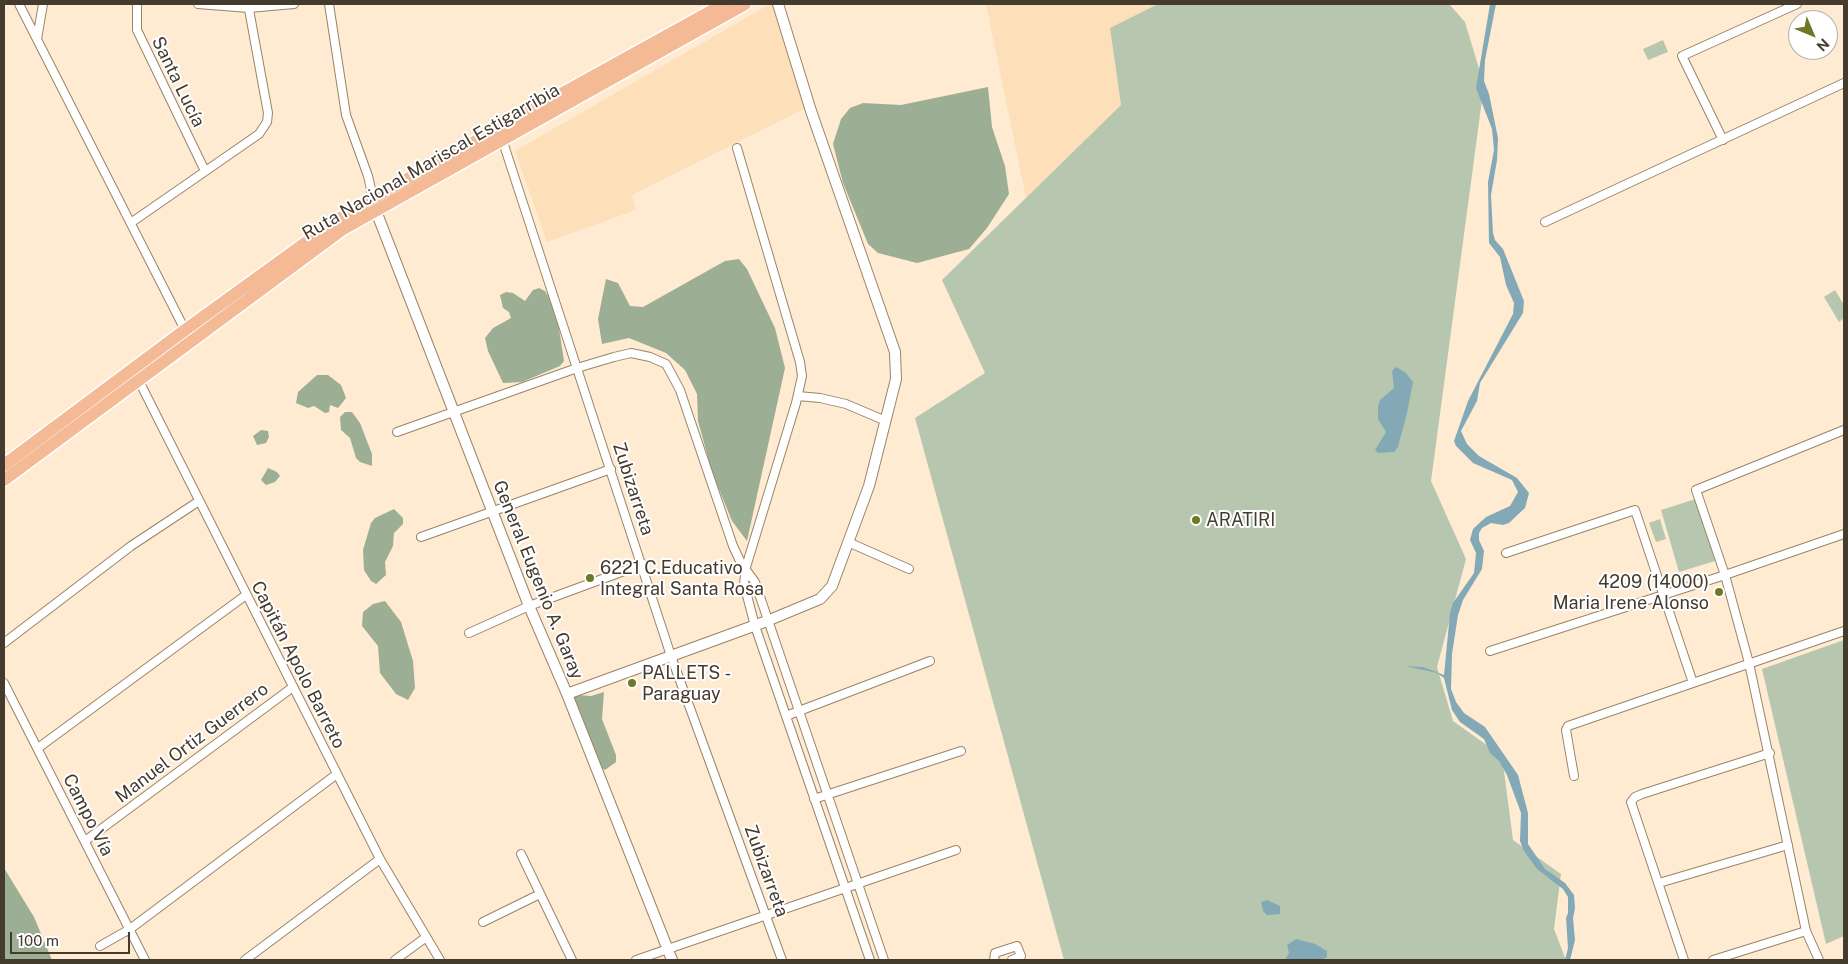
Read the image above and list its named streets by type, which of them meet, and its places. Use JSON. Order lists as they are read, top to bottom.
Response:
{
  "streets": {
    "highway": ["Ruta Nacional Mariscal Estigarribia"],
    "street": [
      "Santa Lucía",
      "Zubizarreta",
      "General Eugenio A. Garay",
      "Capitán Apolo Barreto",
      "Manuel Ortiz Guerrero",
      "Campo Vía"
    ]
  },
  "crossings": [
    ["Ruta Nacional Mariscal Estigarribia", "Zubizarreta"],
    ["Ruta Nacional Mariscal Estigarribia", "General Eugenio A. Garay"],
    ["Ruta Nacional Mariscal Estigarribia", "Capitán Apolo Barreto"],
    ["Capitán Apolo Barreto", "Manuel Ortiz Guerrero"],
    ["Manuel Ortiz Guerrero", "Campo Vía"]
  ],
  "places": [
    "ARATIRI",
    "6221 C.Educativo Integral Santa Rosa",
    "4209 (14000) Maria Irene Alonso",
    "PALLETS - Paraguay"
  ],
  "scale_bar": "100 m",
  "north": "bottom right"
}
